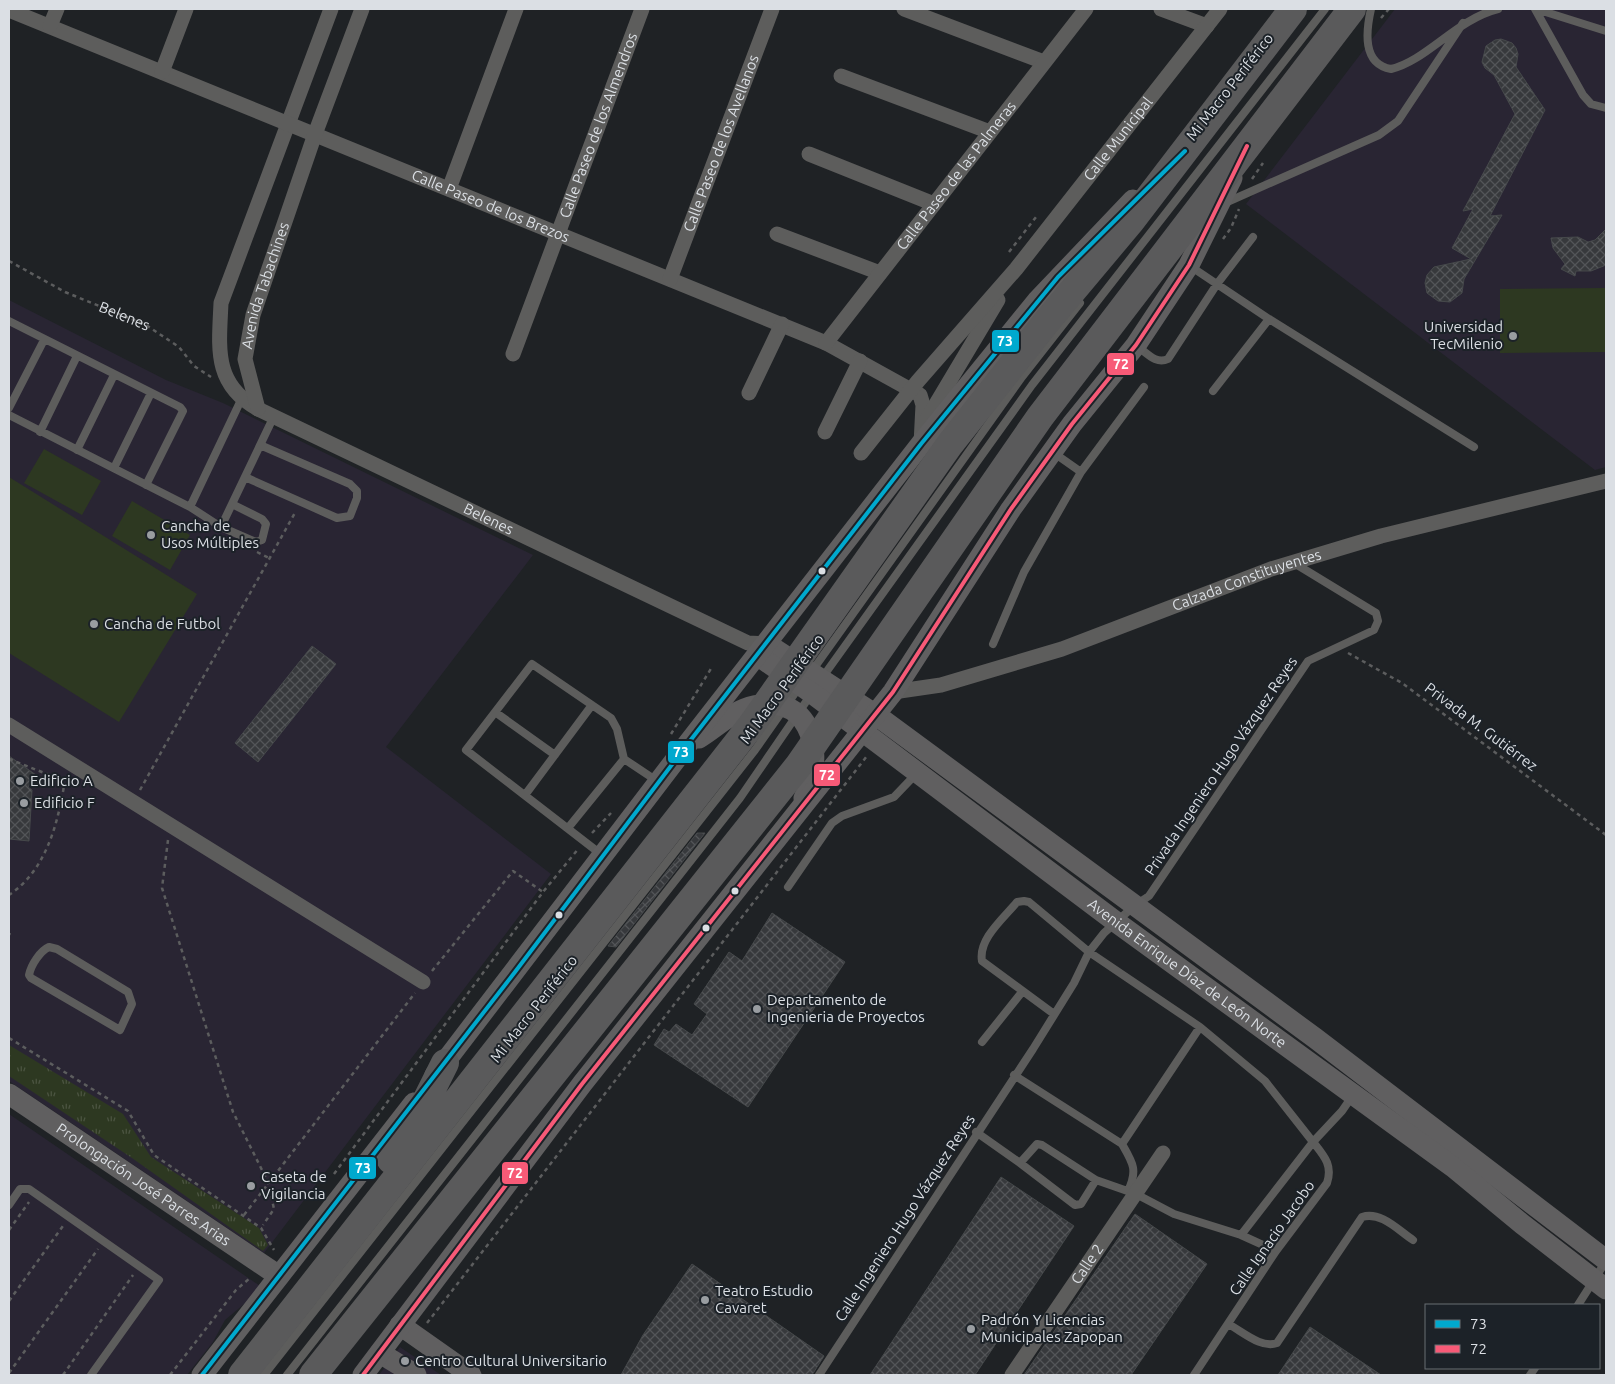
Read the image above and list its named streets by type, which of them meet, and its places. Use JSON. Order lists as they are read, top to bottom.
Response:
{
  "streets": {
    "main road": ["Avenida Enrique Díaz de León Norte", "Prolongación José Parres Arias"],
    "street": [
      "Calle Paseo de los Almendros",
      "Calle Municipal",
      "Calle Paseo de los Avellanos",
      "Calle Paseo de las Palmeras",
      "Calle Paseo de los Brezos",
      "Avenida Tabachines",
      "Belenes",
      "Calzada Constituyentes",
      "Calle 2"
    ],
    "lane": [
      "Mi Macro Periférico",
      "Privada Ingeniero Hugo Vázquez Reyes",
      "Calle Ingeniero Hugo Vázquez Reyes",
      "Calle Ignacio Jacobo"
    ],
    "path": ["Privada M. Gutiérrez"]
  },
  "crossings": [
    ["Calle Paseo de los Almendros", "Calle Paseo de los Brezos"],
    ["Calle Municipal", "Calle Paseo de los Brezos"],
    ["Calle Paseo de los Avellanos", "Calle Paseo de los Brezos"],
    ["Calle Paseo de las Palmeras", "Calle Paseo de los Brezos"],
    ["Calle Paseo de los Brezos", "Avenida Tabachines"],
    ["Avenida Tabachines", "Belenes"],
    ["Belenes", "Avenida Enrique Díaz de León Norte"],
    ["Calzada Constituyentes", "Privada Ingeniero Hugo Vázquez Reyes"],
    ["Privada M. Gutiérrez", "Privada Ingeniero Hugo Vázquez Reyes"],
    ["Privada Ingeniero Hugo Vázquez Reyes", "Avenida Enrique Díaz de León Norte"],
    ["Privada Ingeniero Hugo Vázquez Reyes", "Calle Ingeniero Hugo Vázquez Reyes"]
  ],
  "places": [
    "Universidad TecMilenio",
    "Cancha de Usos Múltiples",
    "Cancha de Futbol",
    "Edificio A",
    "Edificio F",
    "Departamento de Ingenieria de Proyectos",
    "Caseta de Vigilancia",
    "Teatro Estudio Cavaret",
    "Padrón Y Licencias Municipales Zapopan",
    "Centro Cultural Universitario"
  ],
  "lines": ["transit line 72", "transit line 73"],
  "legend": ["73", "72"]
}
